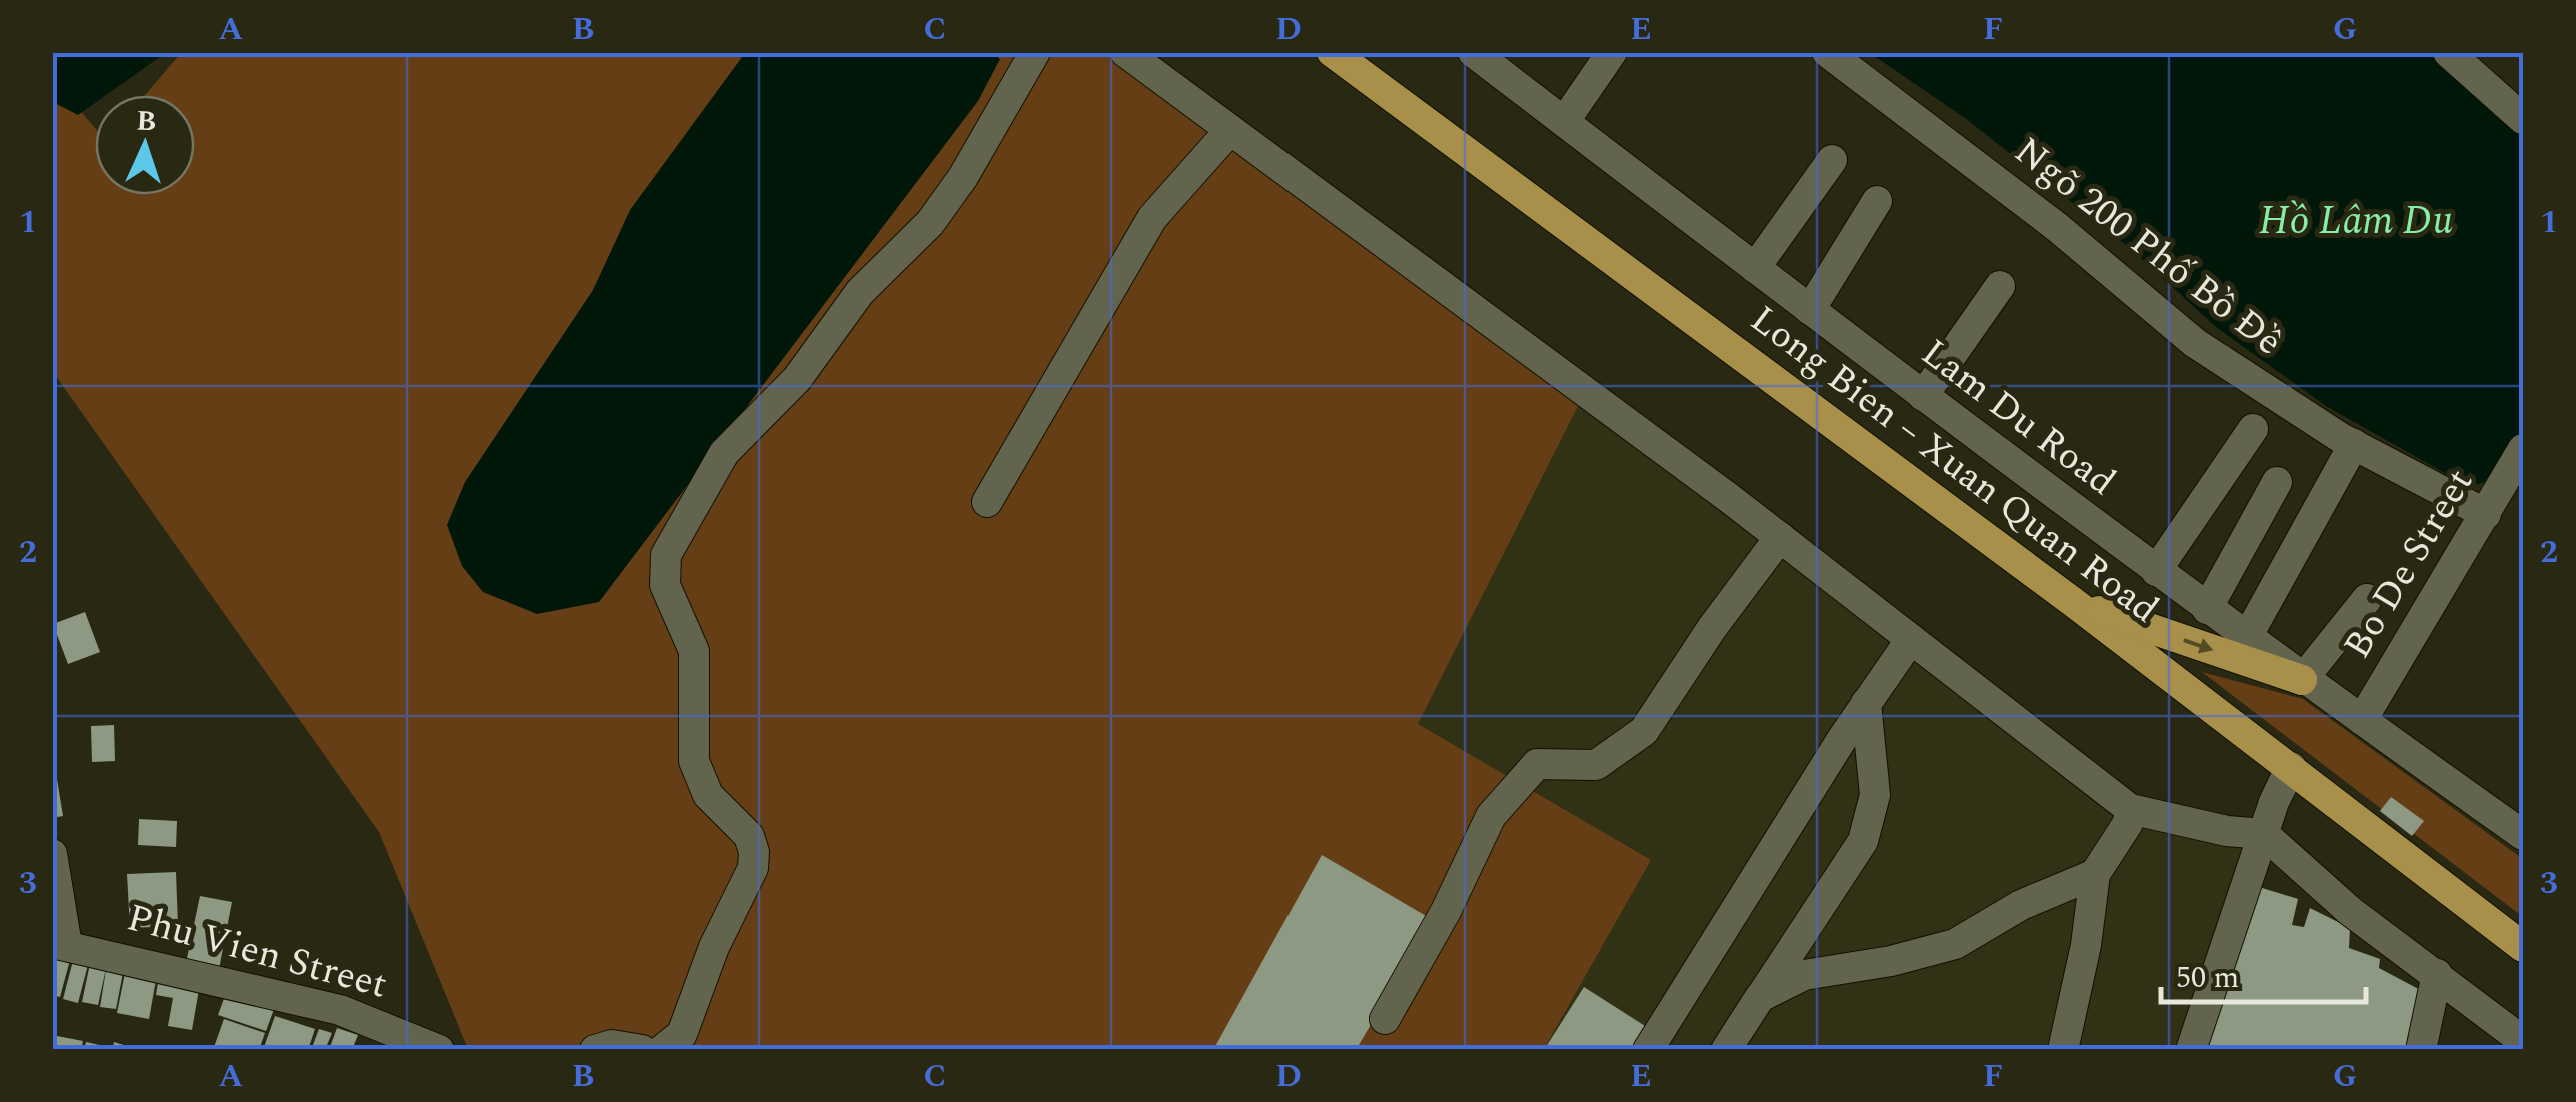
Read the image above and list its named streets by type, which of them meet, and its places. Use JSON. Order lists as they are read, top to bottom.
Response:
{
  "streets": {
    "main road": ["Long Bien – Xuan Quan Road"],
    "street": [
      "Ngõ 200 Phố Bồ Đề",
      "Lam Du Road",
      "Bo De Street",
      "Phu Vien Street"
    ]
  },
  "crossings": [
    ["Ngõ 200 Phố Bồ Đề", "Bo De Street"],
    ["Lam Du Road", "Bo De Street"]
  ],
  "water": ["Hồ Lâm Du"],
  "scale_bar": "50 m",
  "north": "top",
  "grid": {
    "columns": [
      "A",
      "B",
      "C",
      "D",
      "E",
      "F",
      "G"
    ],
    "rows": ["1", "2", "3"]
  }
}
